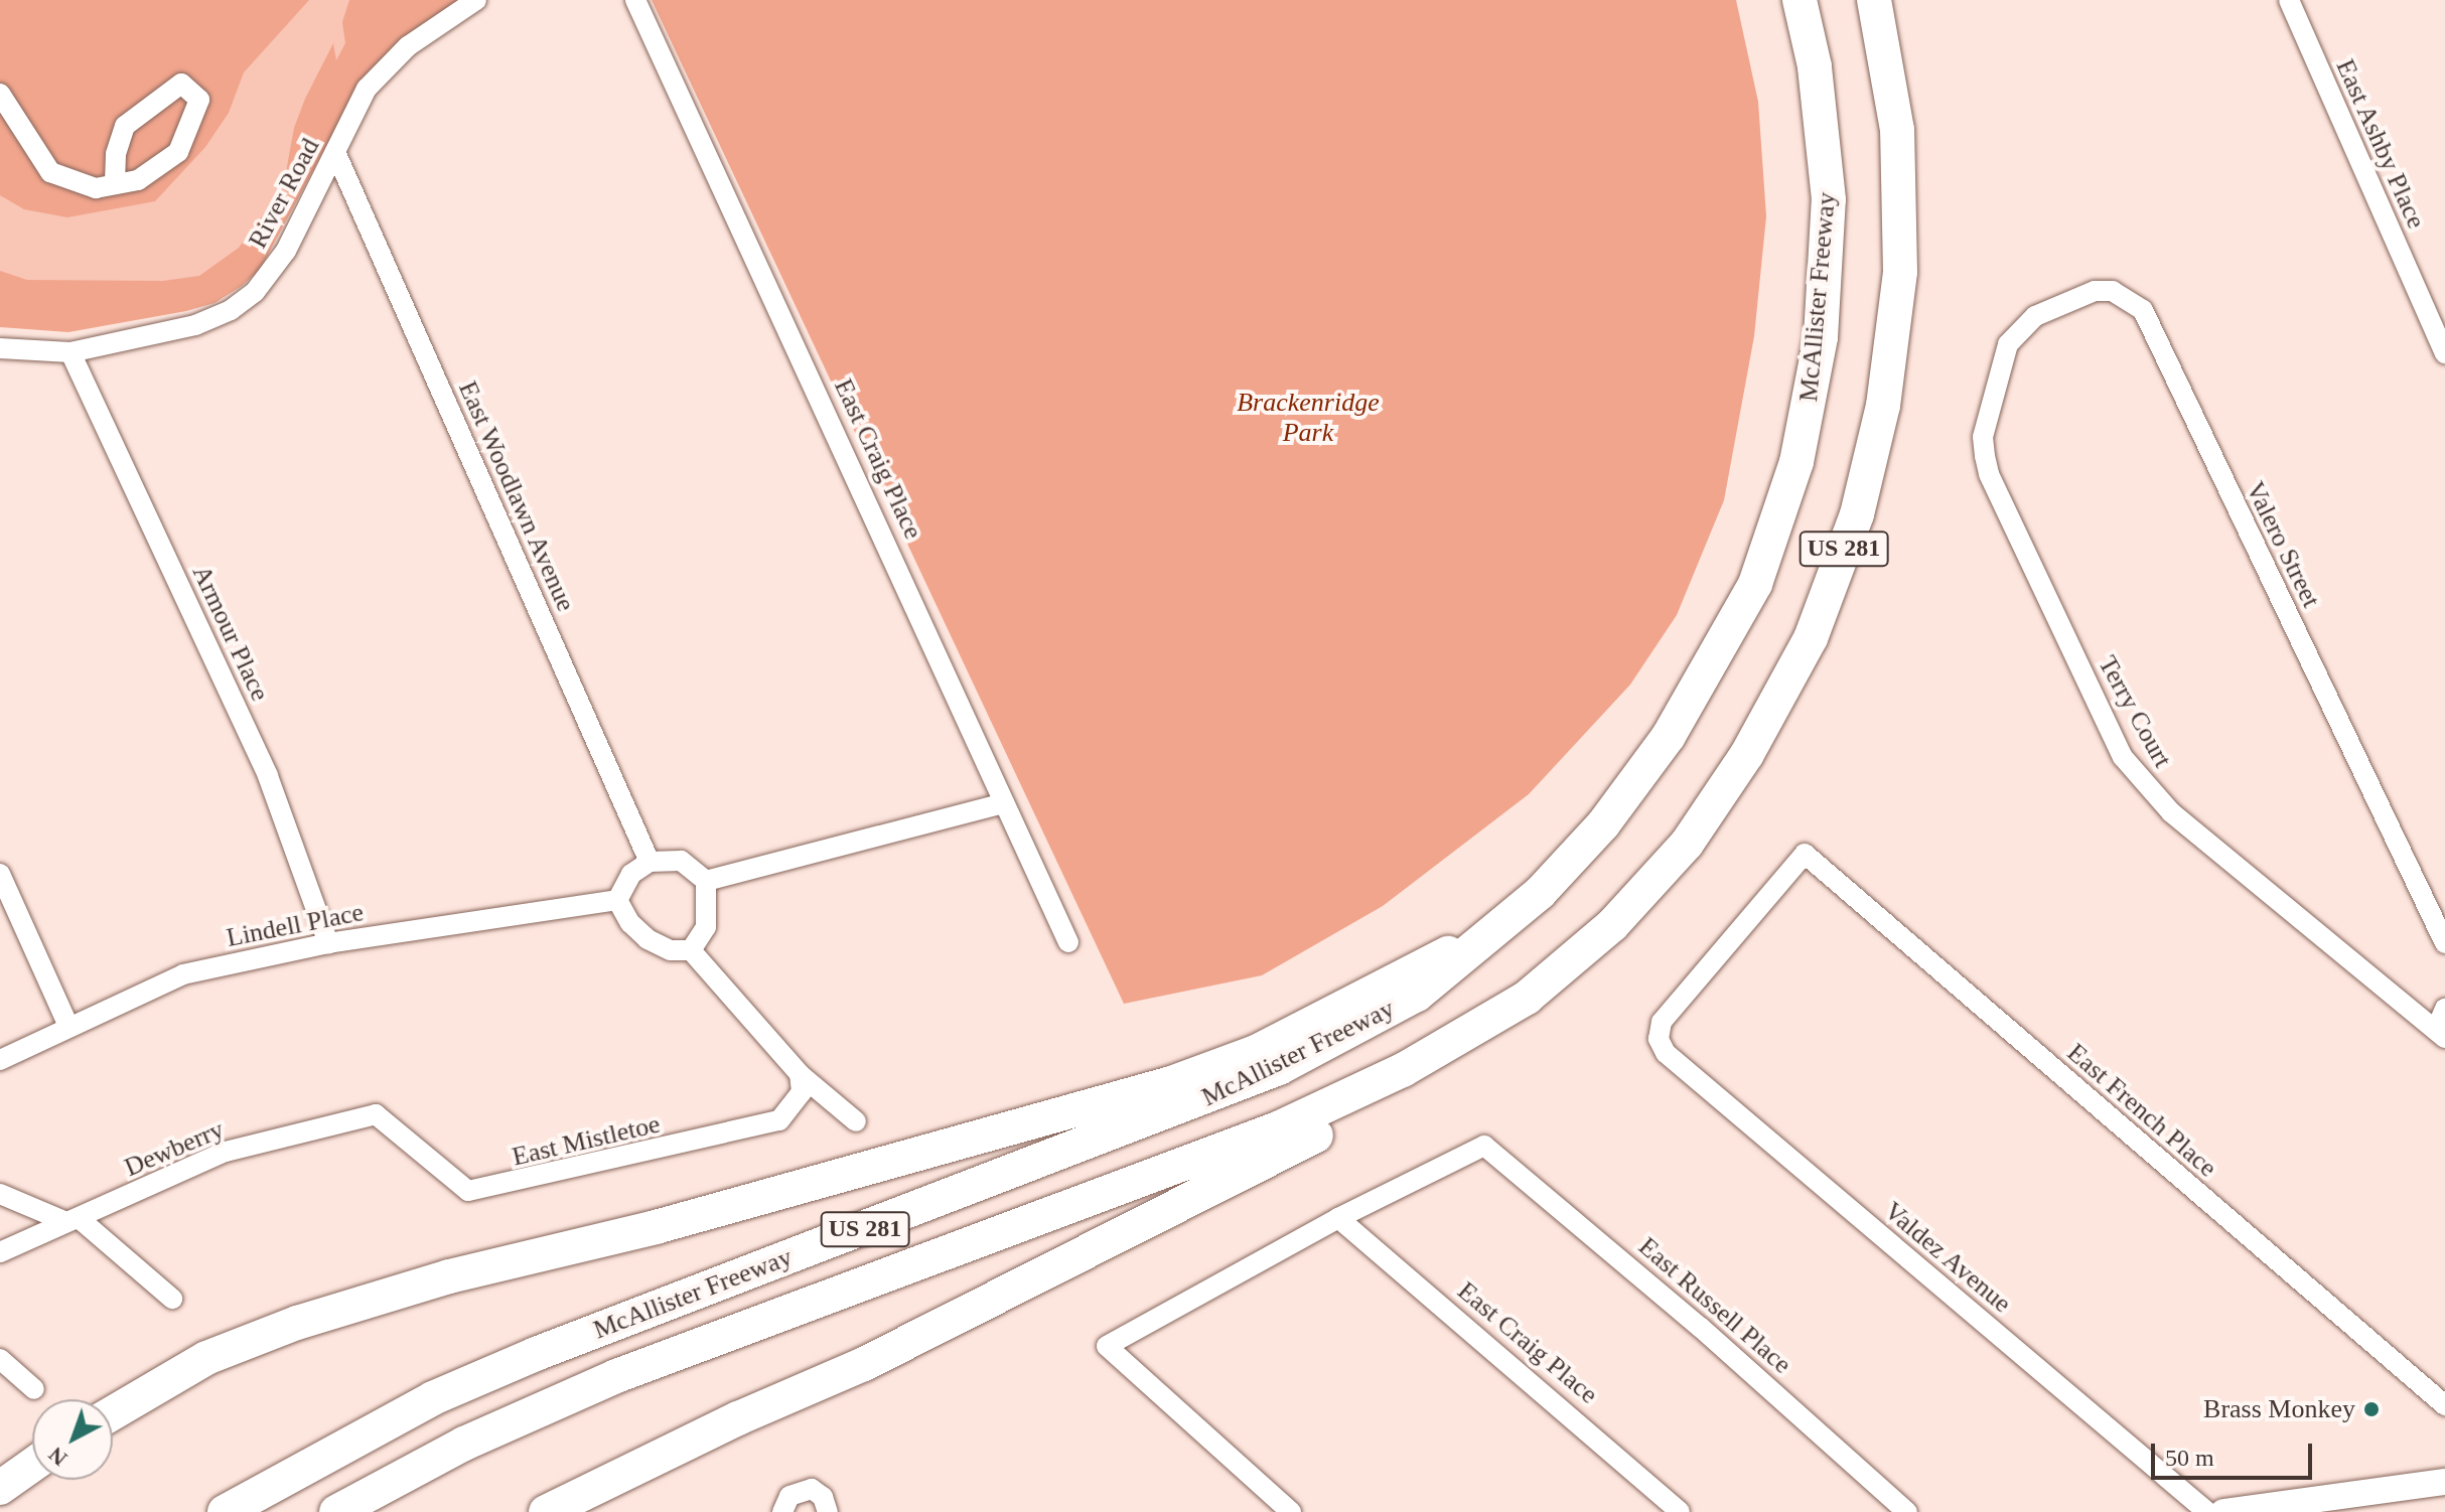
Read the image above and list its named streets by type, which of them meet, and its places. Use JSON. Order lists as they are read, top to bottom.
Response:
{
  "streets": {
    "highway": ["McAllister Freeway", "US 281"],
    "street": [
      "East Ashby Place",
      "River Road",
      "East Craig Place",
      "East Woodlawn Avenue",
      "Valero Street",
      "Armour Place",
      "Terry Court",
      "Lindell Place",
      "East French Place",
      "East Mistletoe",
      "Dewberry",
      "Valdez Avenue",
      "East Russell Place"
    ]
  },
  "crossings": [
    ["River Road", "East Woodlawn Avenue"],
    ["River Road", "Armour Place"],
    ["East Craig Place", "East Russell Place"],
    ["East Woodlawn Avenue", "Lindell Place"],
    ["Valero Street", "Terry Court"],
    ["Armour Place", "Lindell Place"],
    ["East French Place", "Valdez Avenue"],
    ["East Mistletoe", "Dewberry"]
  ],
  "parks": ["Brackenridge Park"],
  "places": ["Brass Monkey"],
  "scale_bar": "50 m",
  "north": "bottom left"
}
